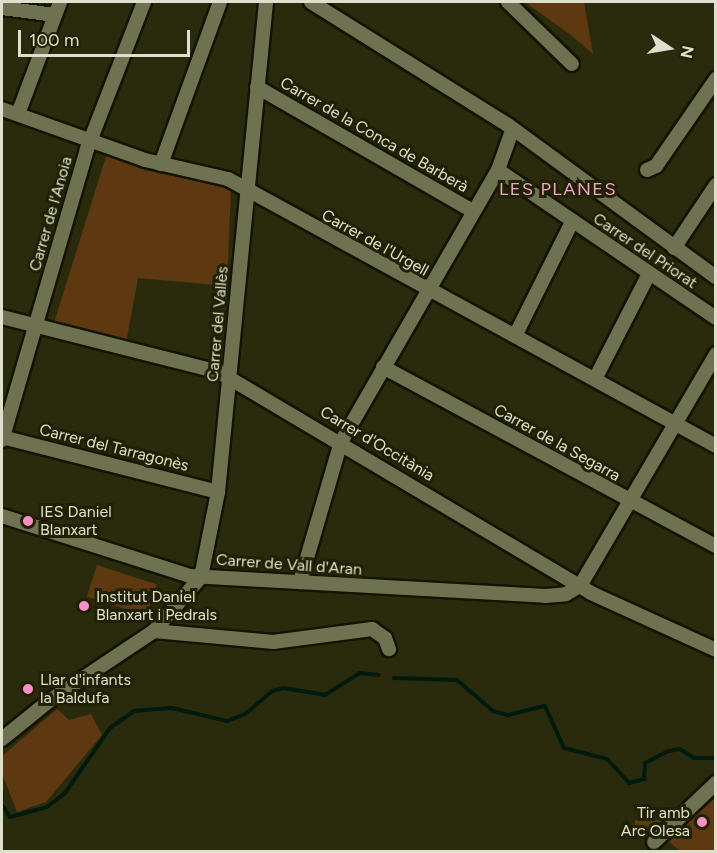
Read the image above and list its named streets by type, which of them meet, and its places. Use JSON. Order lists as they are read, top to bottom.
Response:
{
  "streets": {
    "street": [
      "Carrer de la Conca de Barberà",
      "Carrer de l'Anoia",
      "Carrer de l'Urgell",
      "Carrer del Priorat",
      "Carrer del Vallès",
      "Carrer de la Segarra",
      "Carrer d'Occitània",
      "Carrer del Tarragonès",
      "Carrer de Vall d'Aran"
    ]
  },
  "crossings": [
    ["Carrer de la Conca de Barberà", "Carrer del Vallès"],
    ["Carrer de l'Anoia", "Carrer de l'Urgell"],
    ["Carrer de l'Anoia", "Carrer d'Occitània"],
    ["Carrer de l'Anoia", "Carrer del Tarragonès"],
    ["Carrer de l'Urgell", "Carrer del Vallès"],
    ["Carrer del Vallès", "Carrer d'Occitània"],
    ["Carrer del Vallès", "Carrer del Tarragonès"],
    ["Carrer del Vallès", "Carrer de Vall d'Aran"],
    ["Carrer d'Occitània", "Carrer de Vall d'Aran"]
  ],
  "districts": ["LES PLANES"],
  "places": [
    "IES Daniel Blanxart",
    "Institut Daniel Blanxart i Pedrals",
    "Llar d'infants la Baldufa",
    "Tir amb Arc Olesa"
  ],
  "scale_bar": "100 m",
  "north": "right"
}
